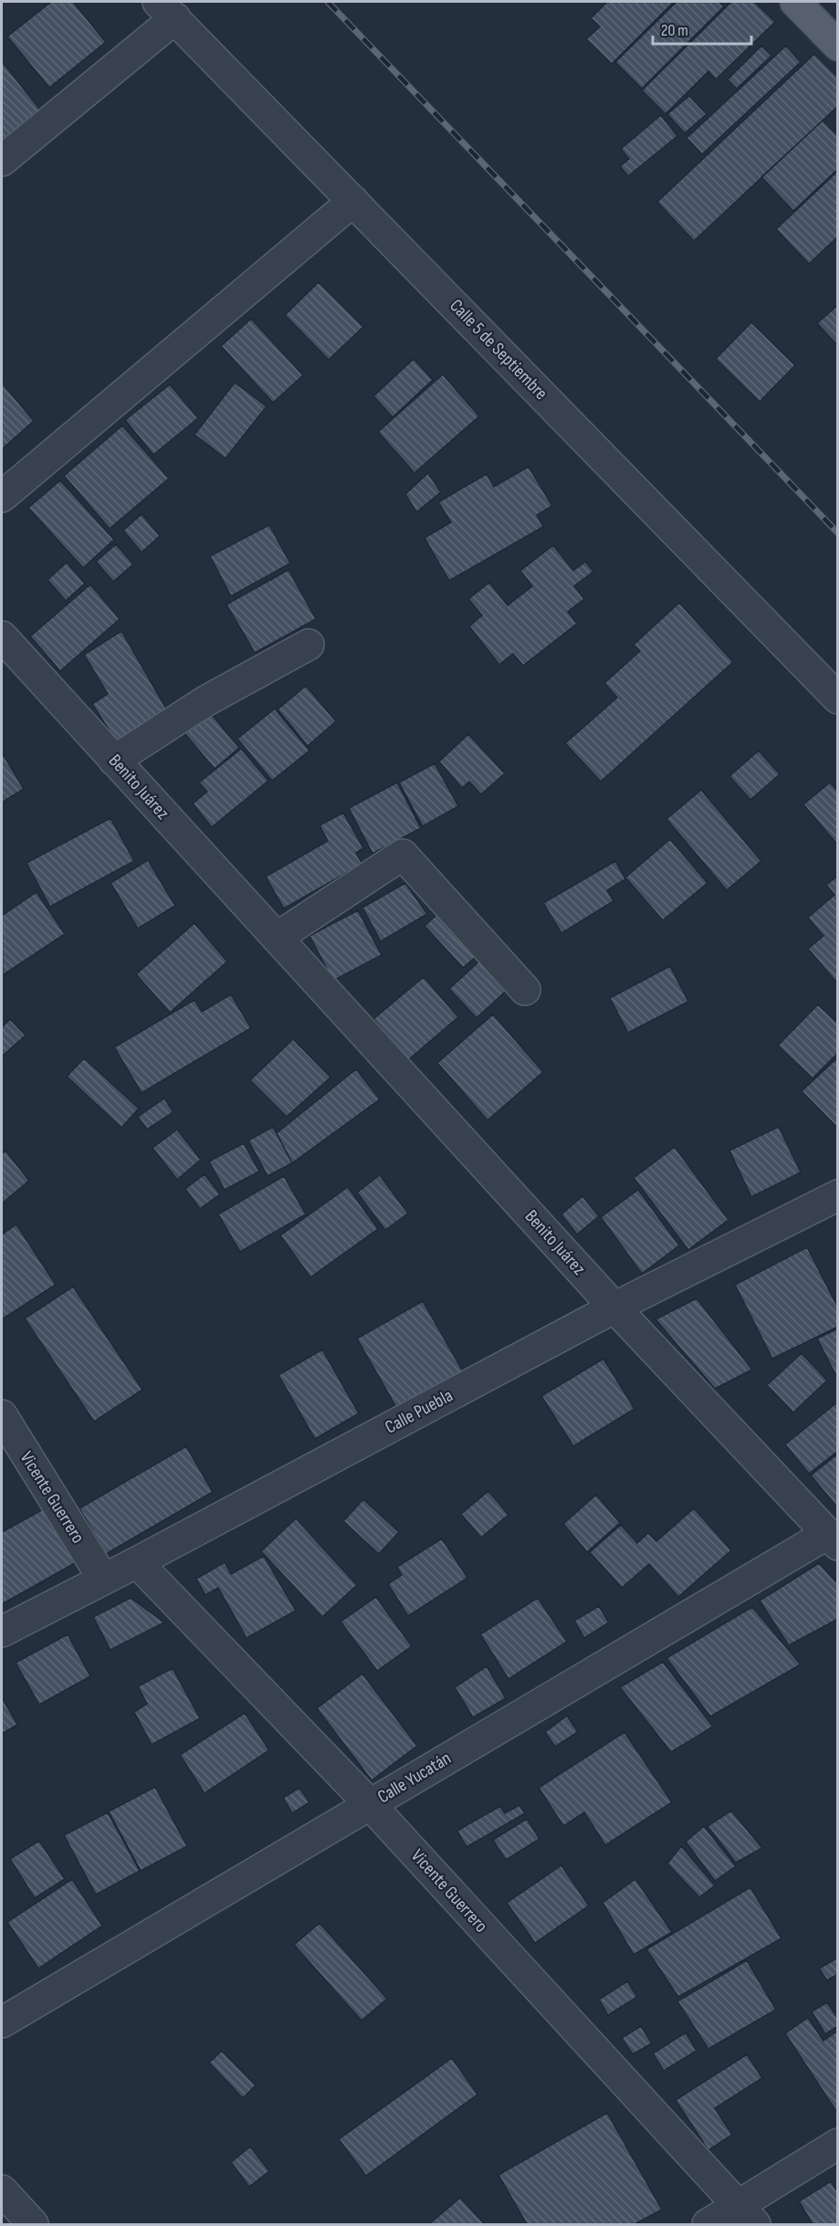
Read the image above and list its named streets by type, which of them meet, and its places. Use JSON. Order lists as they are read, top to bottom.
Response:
{
  "streets": {
    "street": [
      "Calle 5 de Septiembre",
      "Benito Juárez",
      "Calle Puebla",
      "Vicente Guerrero",
      "Calle Yucatán"
    ]
  },
  "crossings": [
    ["Benito Juárez", "Calle Puebla"],
    ["Benito Juárez", "Calle Yucatán"],
    ["Calle Puebla", "Vicente Guerrero"],
    ["Vicente Guerrero", "Calle Yucatán"]
  ],
  "scale_bar": "20 m"
}
